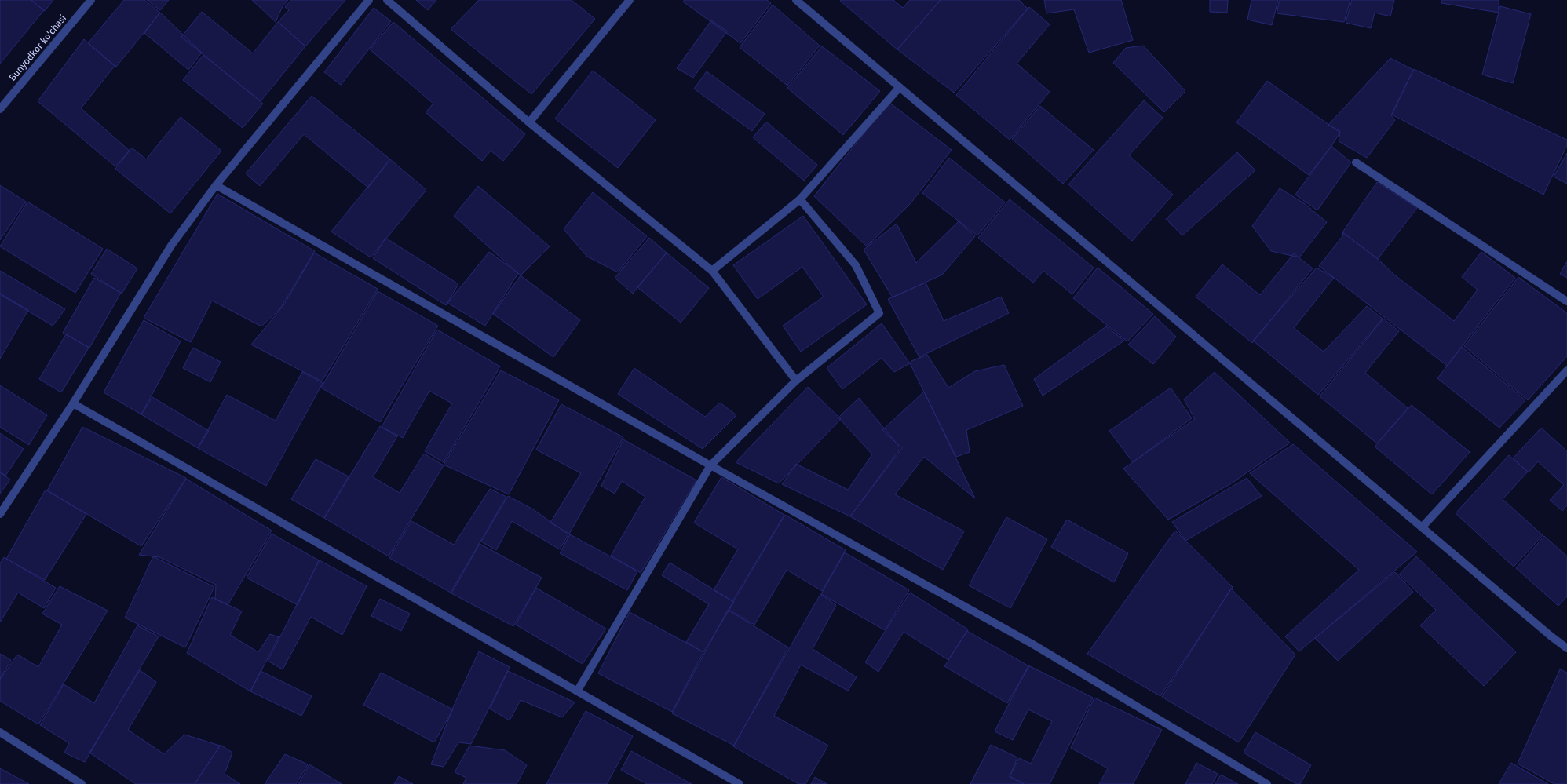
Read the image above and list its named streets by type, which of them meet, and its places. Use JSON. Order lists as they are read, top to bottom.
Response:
{
  "streets": {
    "street": ["Bunyodkor ko'chasi"]
  }
}
